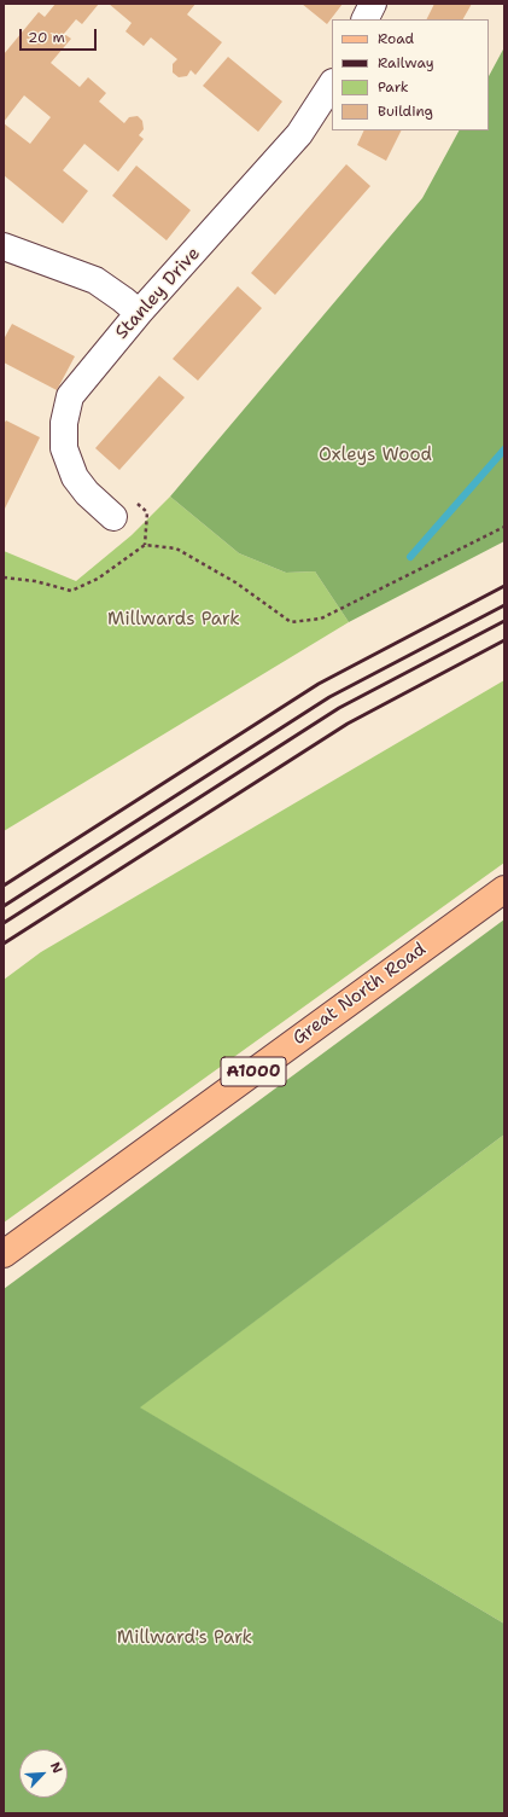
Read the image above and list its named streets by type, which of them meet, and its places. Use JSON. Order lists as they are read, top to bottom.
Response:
{
  "streets": {
    "main road": ["Great North Road", "A1000"],
    "street": ["Stanley Drive"]
  },
  "parks": ["Oxleys Wood", "Millwards Park", "Millward's Park"],
  "legend": [
    "Road",
    "Railway",
    "Park",
    "Building"
  ],
  "scale_bar": "20 m",
  "north": "top right"
}
